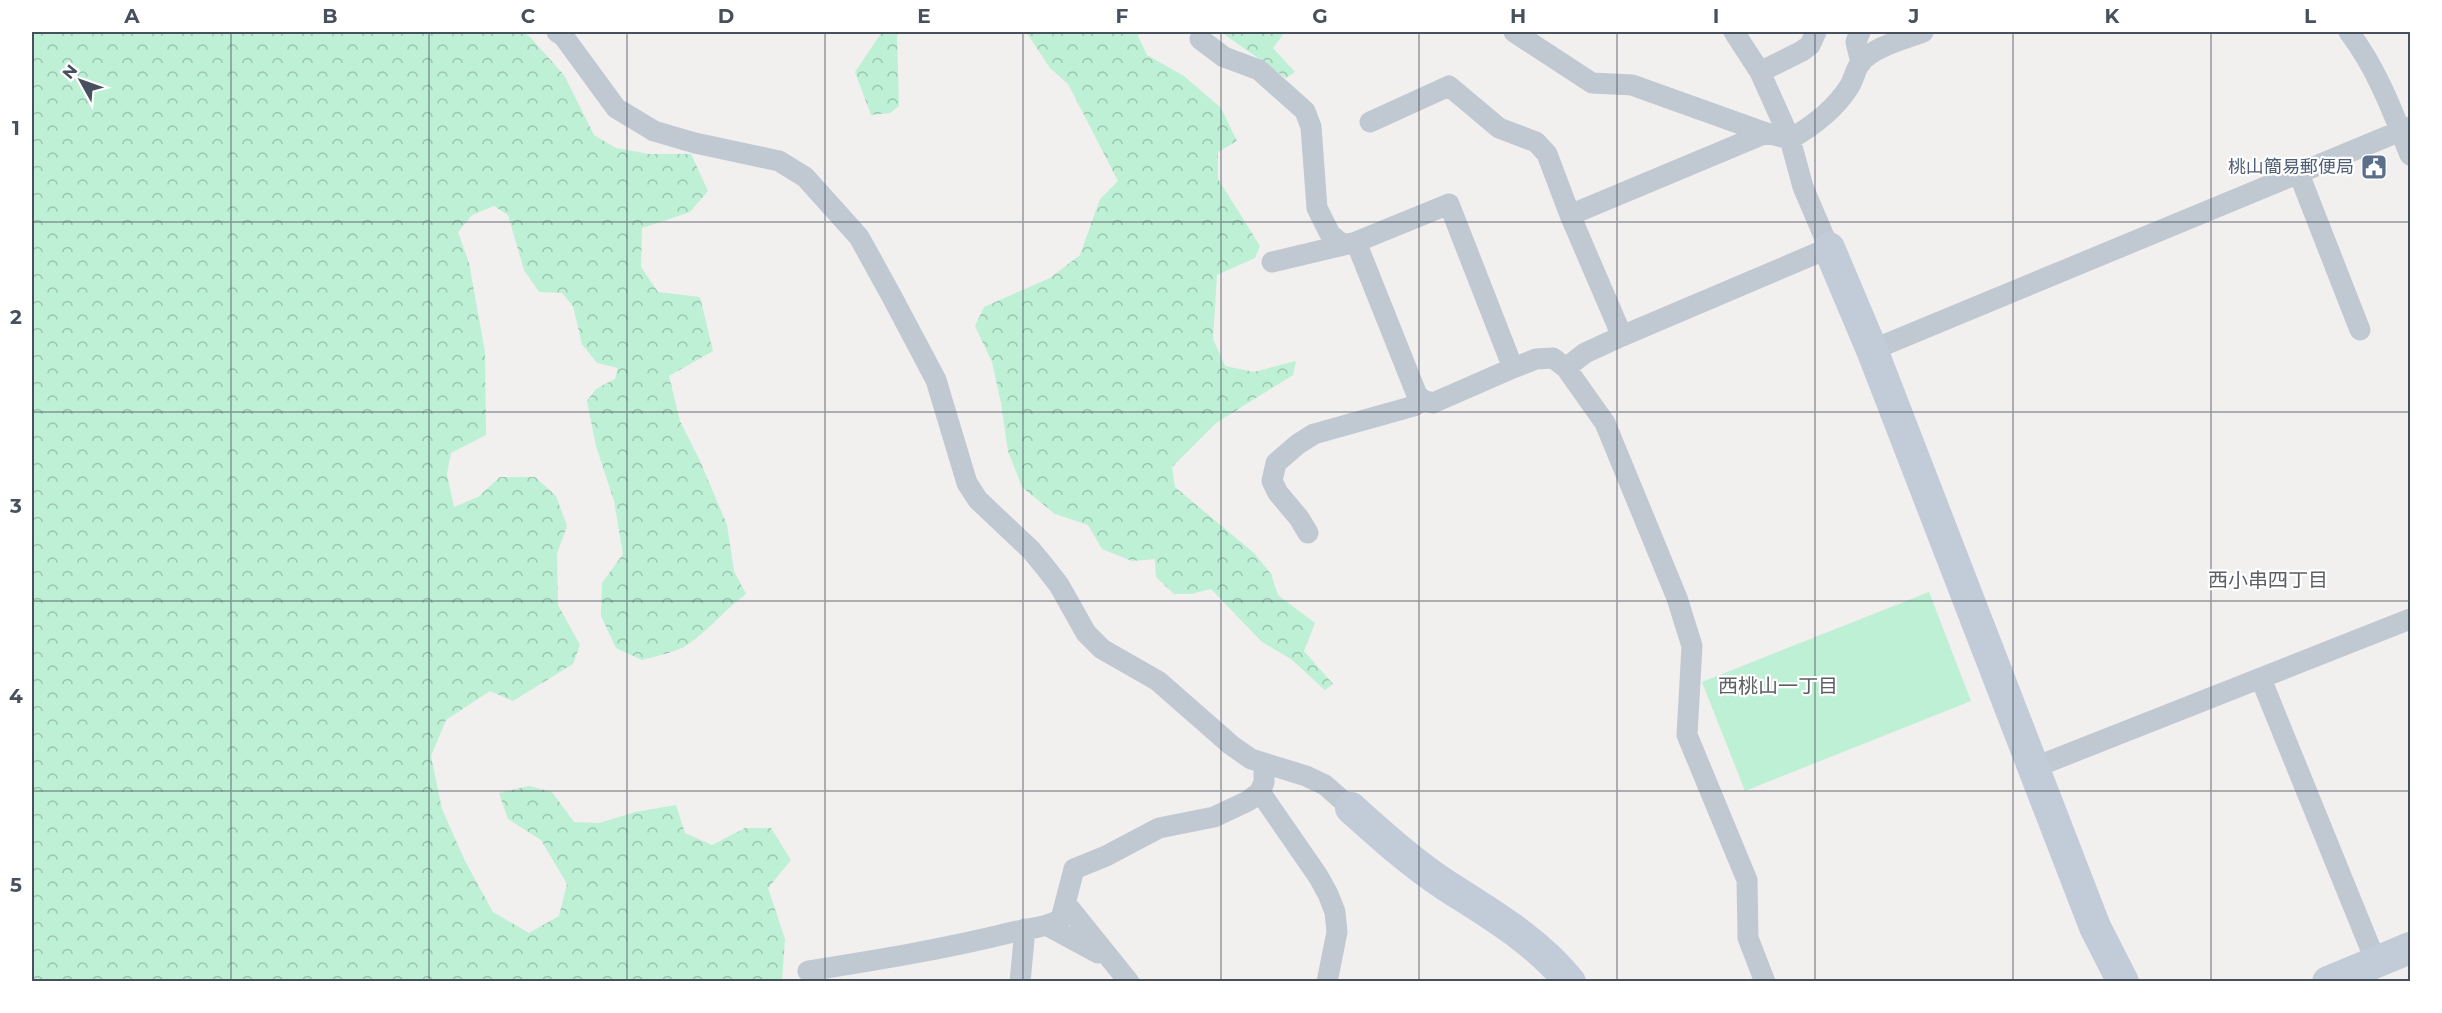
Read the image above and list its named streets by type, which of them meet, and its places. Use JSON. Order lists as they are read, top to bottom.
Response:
{
  "districts": ["西小串四丁目", "西桃山一丁目"],
  "places": {
    "public building": ["桃山簡易郵便局"]
  },
  "north": "top left",
  "grid": {
    "columns": [
      "A",
      "B",
      "C",
      "D",
      "E",
      "F",
      "G",
      "H",
      "I",
      "J",
      "K",
      "L"
    ],
    "rows": [
      "1",
      "2",
      "3",
      "4",
      "5"
    ]
  }
}
